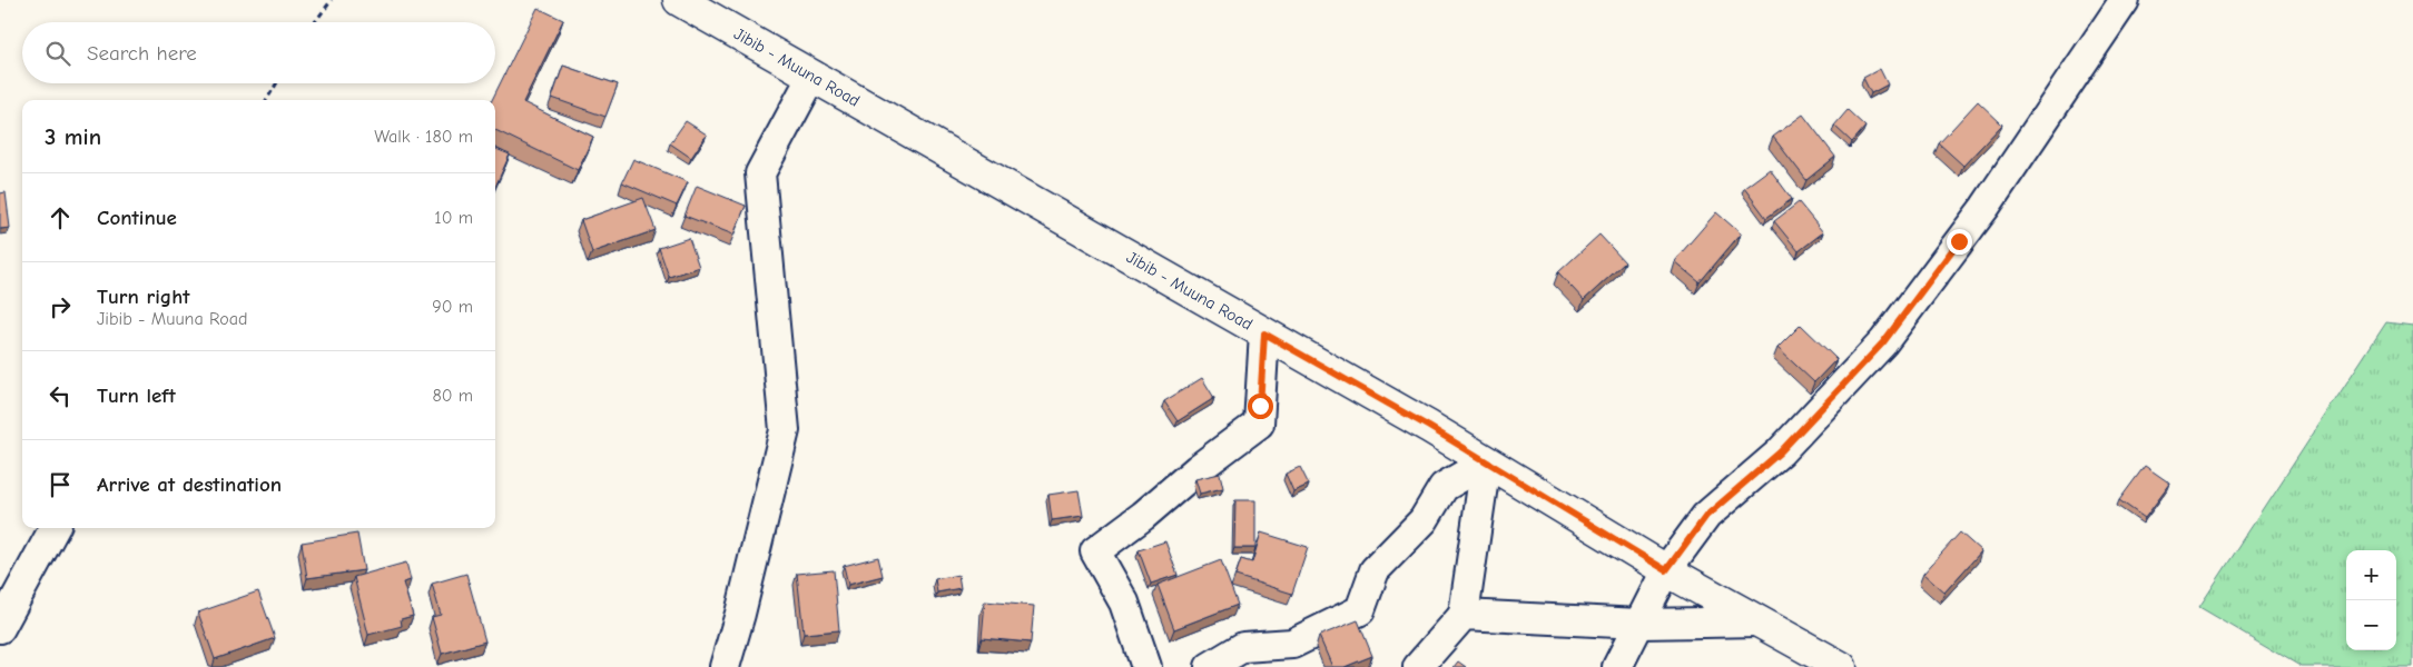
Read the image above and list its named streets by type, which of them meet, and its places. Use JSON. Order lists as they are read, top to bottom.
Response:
{
  "streets": {
    "street": ["Jibib - Muuna Road"]
  },
  "page": {
    "search": "Search here",
    "heading": ["3 min", "Walk · 180 m"],
    "list": [
      ["Continue", "10 m"],
      ["Turn right", "Jibib - Muuna Road", "90 m"],
      ["Turn left", "80 m"],
      "Arrive at destination"
    ],
    "map_buttons": ["+", "−"]
  }
}
